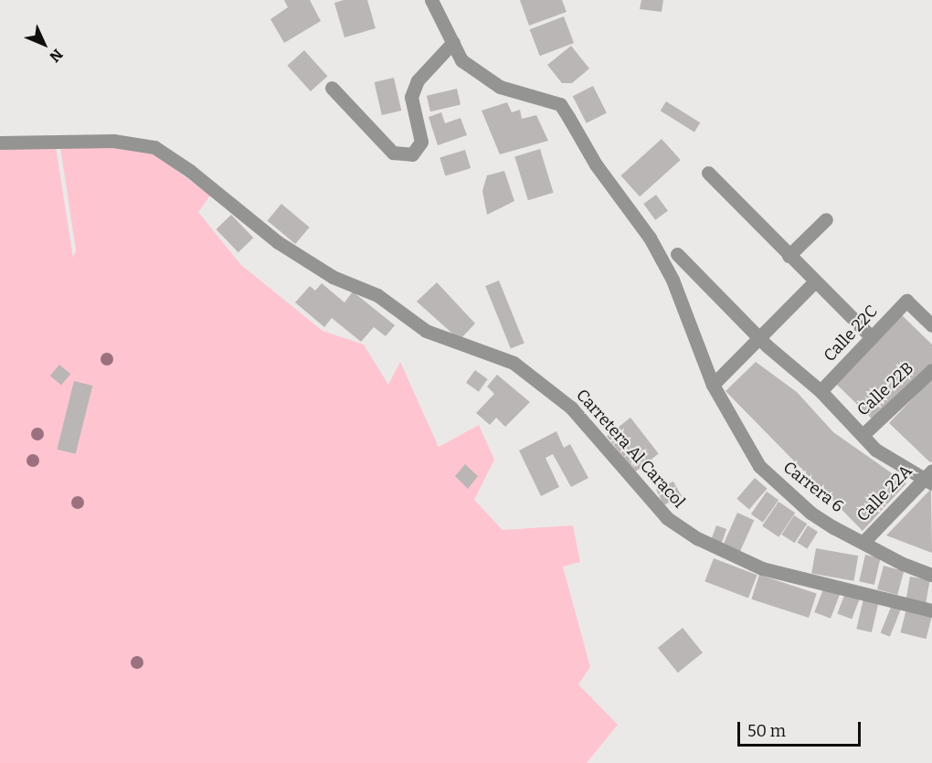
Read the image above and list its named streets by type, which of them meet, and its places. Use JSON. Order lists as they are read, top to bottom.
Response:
{
  "streets": {
    "street": [
      "Calle 22C",
      "Calle 22B",
      "Carretera Al Caracol",
      "Carrera 6",
      "Calle 22A"
    ]
  },
  "crossings": [
    ["Carrera 6", "Calle 22A"]
  ],
  "scale_bar": "50 m",
  "north": "bottom right"
}
